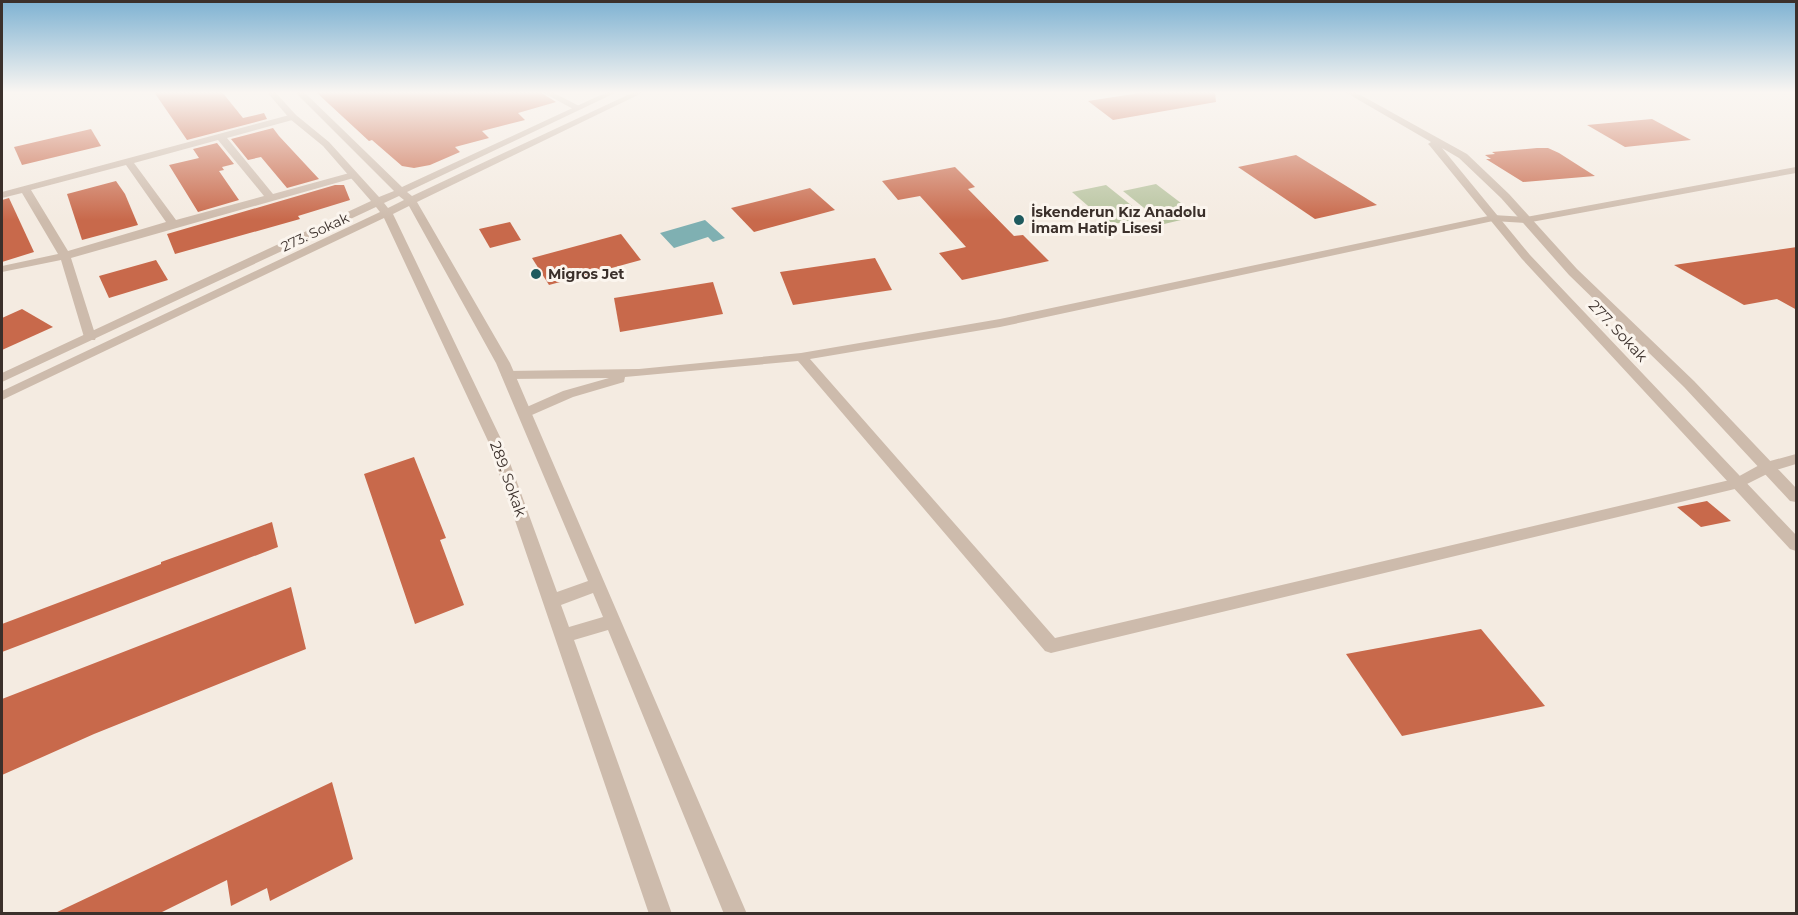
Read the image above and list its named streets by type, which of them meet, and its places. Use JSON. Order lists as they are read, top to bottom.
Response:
{
  "streets": {
    "street": ["273. Sokak", "277. Sokak", "289. Sokak"]
  },
  "crossings": [
    ["273. Sokak", "289. Sokak"]
  ],
  "places": ["İskenderun Kız Anadolu İmam Hatip Lisesi", "Migros Jet"]
}
